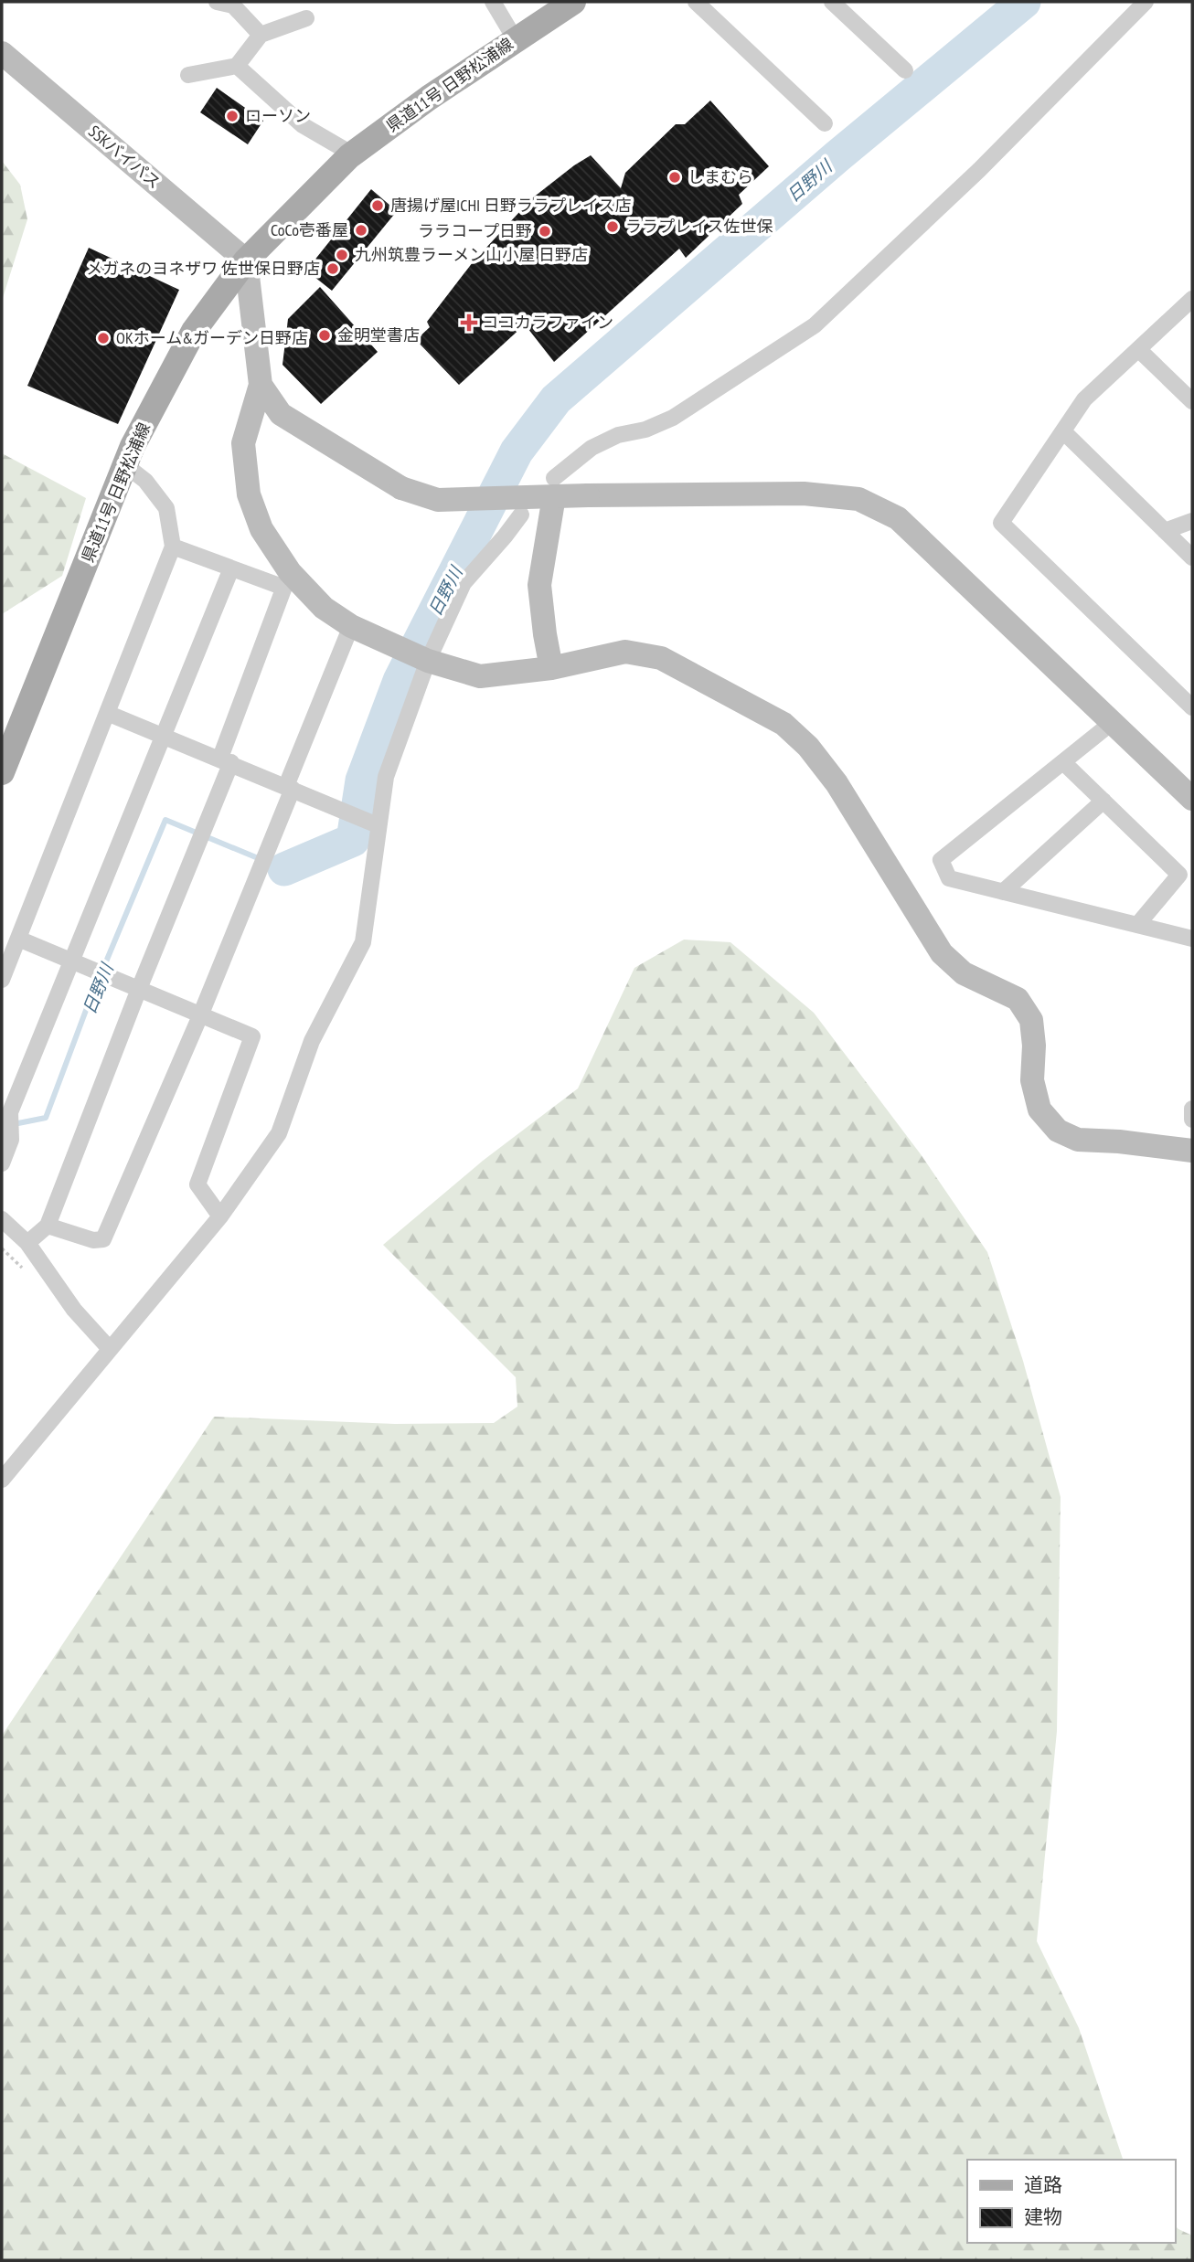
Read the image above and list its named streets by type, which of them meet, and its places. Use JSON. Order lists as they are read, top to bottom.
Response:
{
  "streets": {
    "main road": ["県道11号 日野松浦線"],
    "street": ["SSKバイパス"]
  },
  "crossings": [
    ["県道11号 日野松浦線", "SSKバイパス"]
  ],
  "water": ["日野川"],
  "places": {
    "other": [
      "ローソン",
      "しまむら",
      "唐揚げ屋ICHI 日野ララプレイス店",
      "ララプレイス佐世保",
      "CoCo壱番屋",
      "ララコープ日野",
      "九州筑豊ラーメン山小屋 日野店",
      "メガネのヨネザワ 佐世保日野店",
      "金明堂書店",
      "OKホーム&ガーデン日野店"
    ],
    "health": ["ココカラファイン"]
  },
  "legend": ["道路", "建物"]
}
